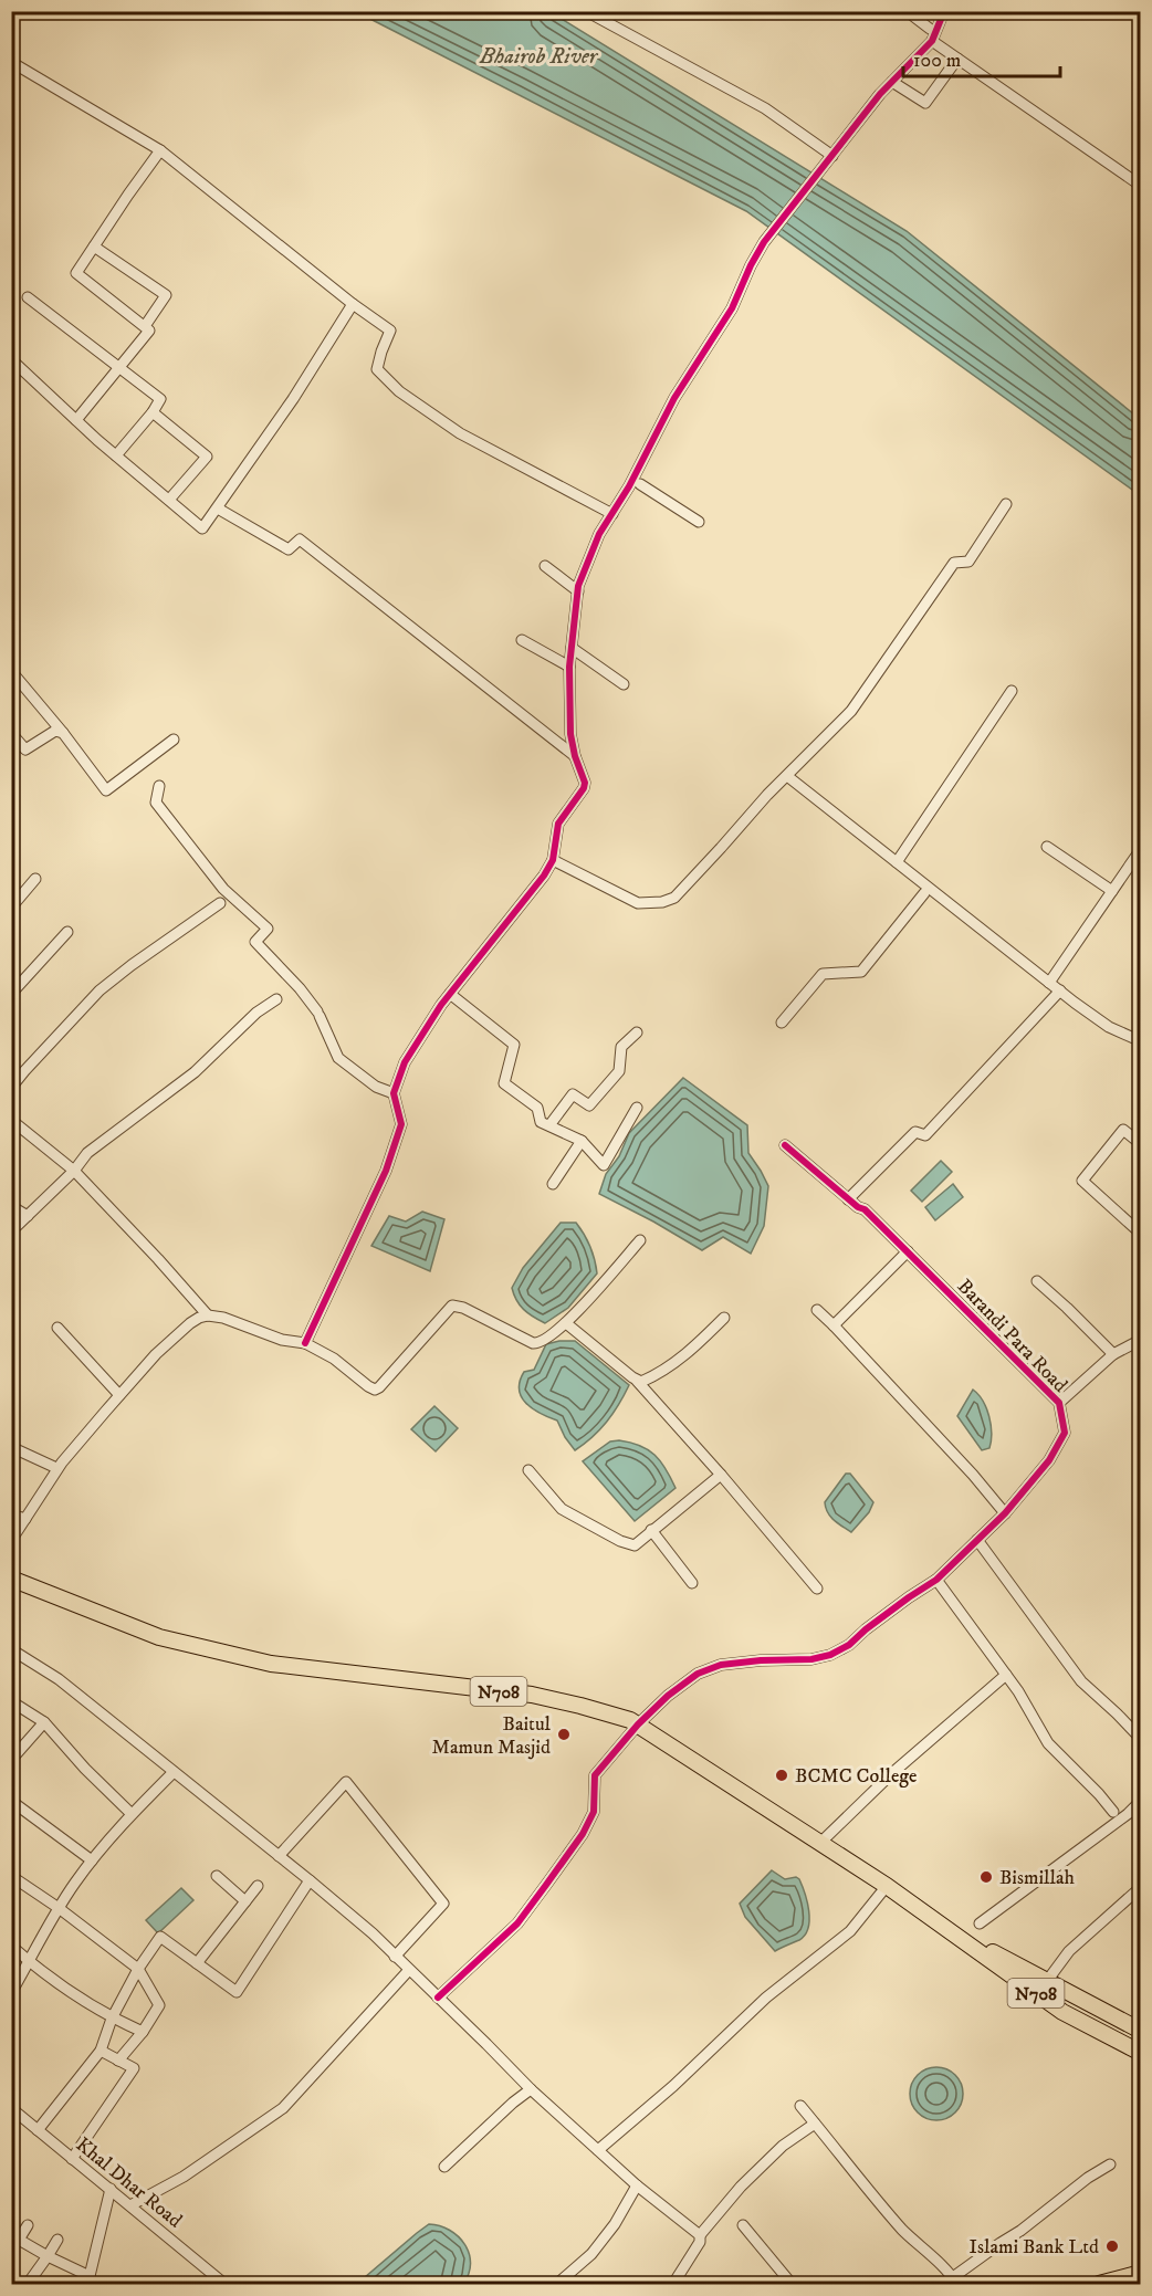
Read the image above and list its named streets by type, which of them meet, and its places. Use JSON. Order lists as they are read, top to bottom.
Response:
{
  "streets": {
    "highway": ["N708"],
    "street": ["Barandi Para Road", "Khal Dhar Road"]
  },
  "crossings": [
    ["Barandi Para Road", "N708"]
  ],
  "water": ["Bhairob River"],
  "places": [
    "Baitul Mamun Masjid",
    "BCMC College",
    "Bismillah",
    "Islami Bank Ltd"
  ],
  "scale_bar": "100 m"
}
